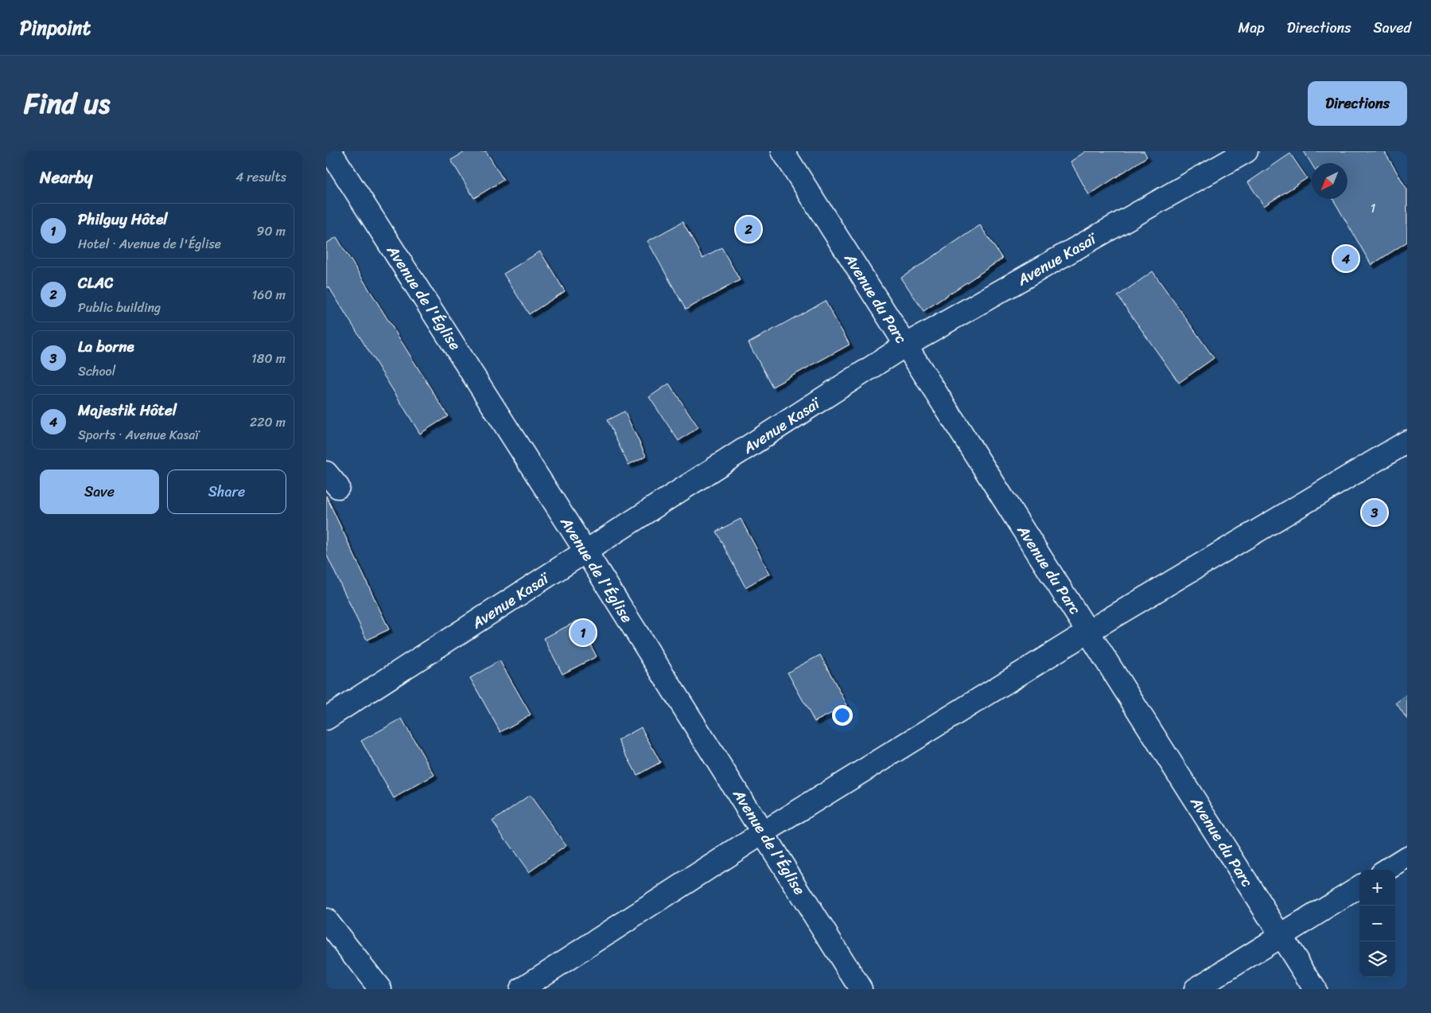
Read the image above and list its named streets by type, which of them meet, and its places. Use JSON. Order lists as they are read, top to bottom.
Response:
{
  "streets": {
    "street": ["Avenue Kasaï", "Avenue de l'Église", "Avenue du Parc"]
  },
  "crossings": [
    ["Avenue Kasaï", "Avenue de l'Église"],
    ["Avenue Kasaï", "Avenue du Parc"]
  ],
  "house_numbers": ["1"],
  "north": "bottom left",
  "page": {
    "header": "Pinpoint",
    "nav": ["Map", "Directions", "Saved"],
    "title": "Find us",
    "buttons": [
      "Directions",
      ["Save", "Share"]
    ],
    "heading": ["Nearby", "4 results"],
    "list": [
      {
        "mark": "1",
        "name": "Philguy Hôtel",
        "note": "Hotel · Avenue de l'Église",
        "value": "90 m"
      },
      {
        "mark": "2",
        "name": "CLAC",
        "note": "Public building",
        "value": "160 m"
      },
      {
        "mark": "3",
        "name": "La borne",
        "note": "School",
        "value": "180 m"
      },
      {
        "mark": "4",
        "name": "Majestik Hôtel",
        "note": "Sports · Avenue Kasaï",
        "value": "220 m"
      }
    ],
    "pins": [
      "2",
      "4",
      "3",
      "1"
    ],
    "map_buttons": ["+", "−"]
  }
}
